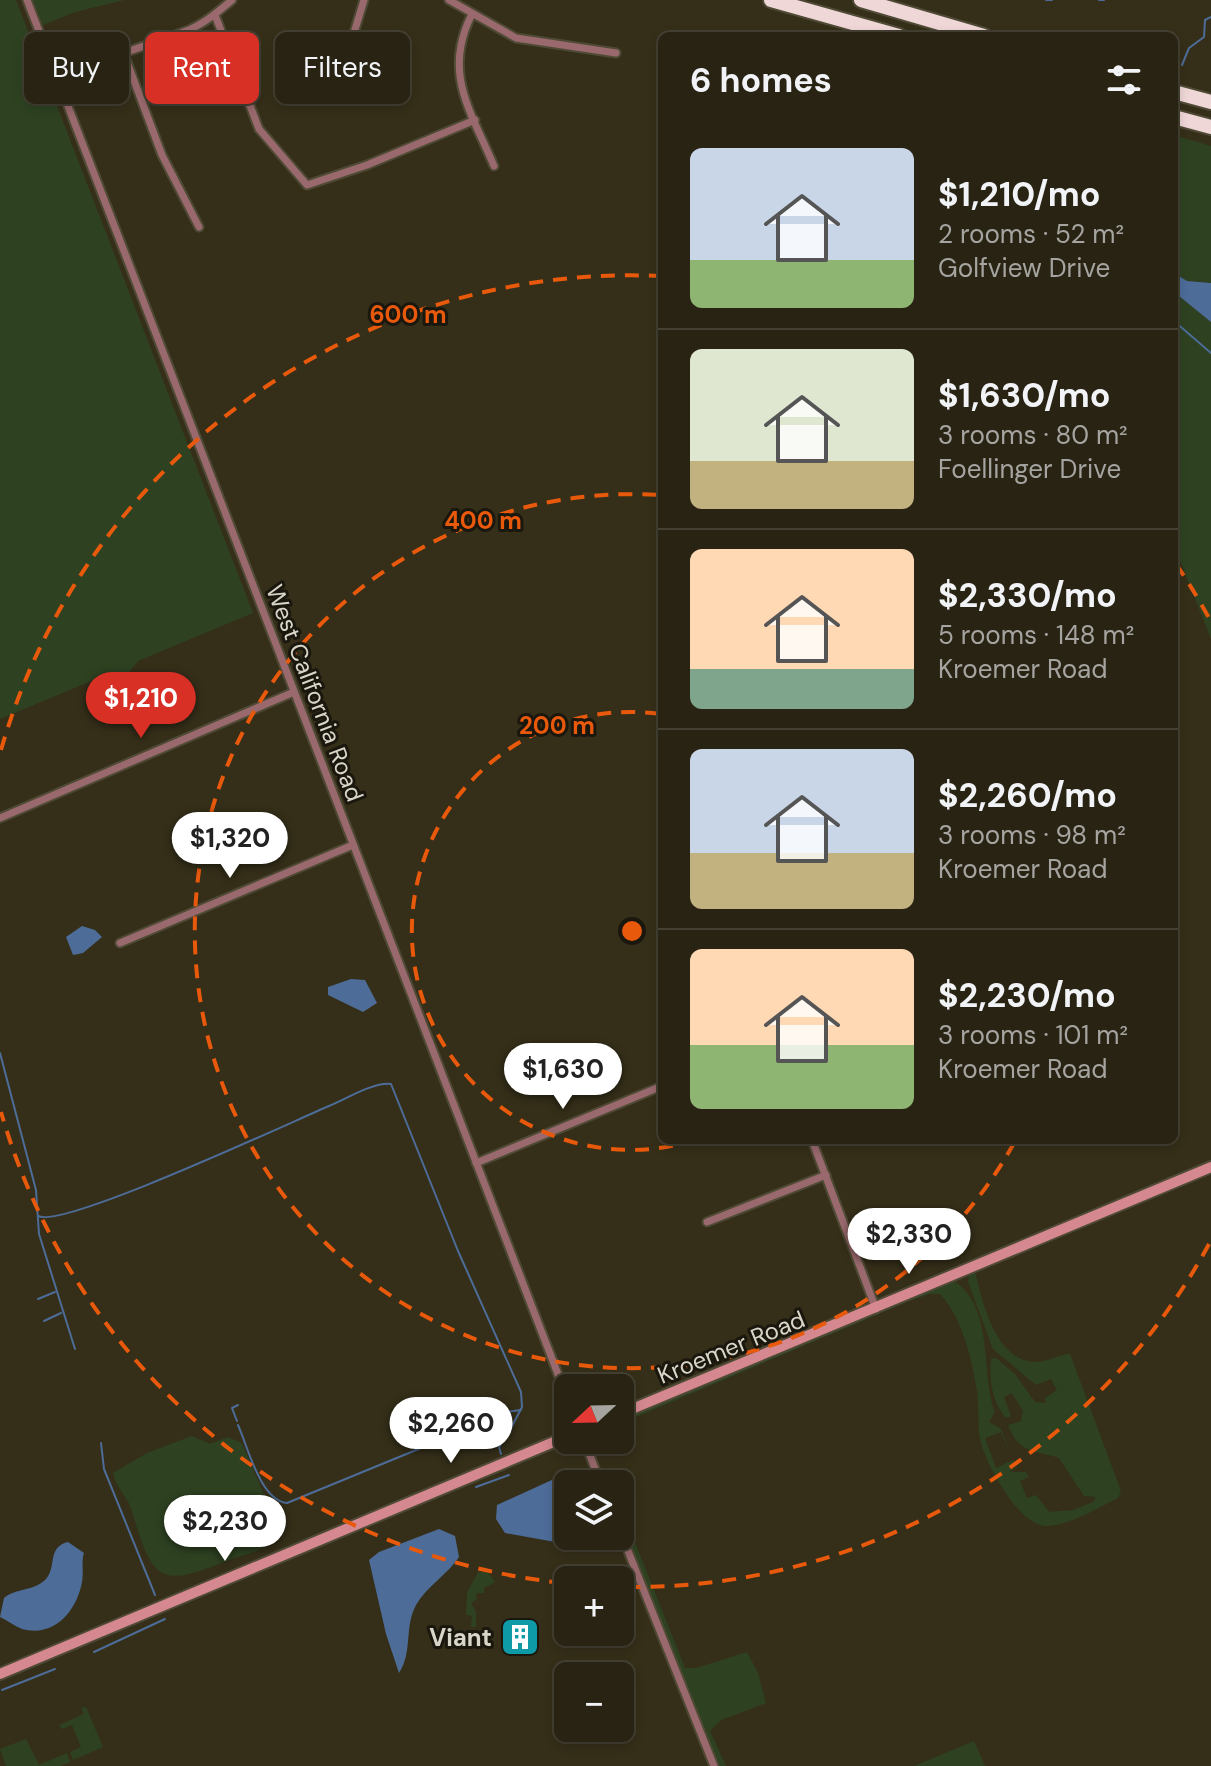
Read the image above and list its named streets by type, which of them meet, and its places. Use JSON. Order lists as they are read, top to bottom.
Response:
{
  "streets": {
    "street": ["West California Road", "Kroemer Road"]
  },
  "places": {
    "building": ["Viant"]
  },
  "north": "left",
  "page": {
    "chip": ["Buy", "Rent", "Filters"],
    "heading": "6 homes",
    "list": [
      {
        "name": "$1,210/mo",
        "note": "2 rooms · 52 m² · Golfview Drive"
      },
      {
        "name": "$1,630/mo",
        "note": "3 rooms · 80 m² · Foellinger Drive"
      },
      {
        "name": "$2,330/mo",
        "note": "5 rooms · 148 m² · Kroemer Road"
      },
      {
        "name": "$2,260/mo",
        "note": "3 rooms · 98 m² · Kroemer Road"
      },
      {
        "name": "$2,230/mo",
        "note": "3 rooms · 101 m² · Kroemer Road"
      }
    ],
    "price": [
      "$1,210",
      "$1,320",
      "$1,630",
      "$2,330",
      "$2,260",
      "$2,230"
    ],
    "map_buttons": ["+", "−"]
  },
  "rings": ["600 m", "400 m", "200 m"]
}
